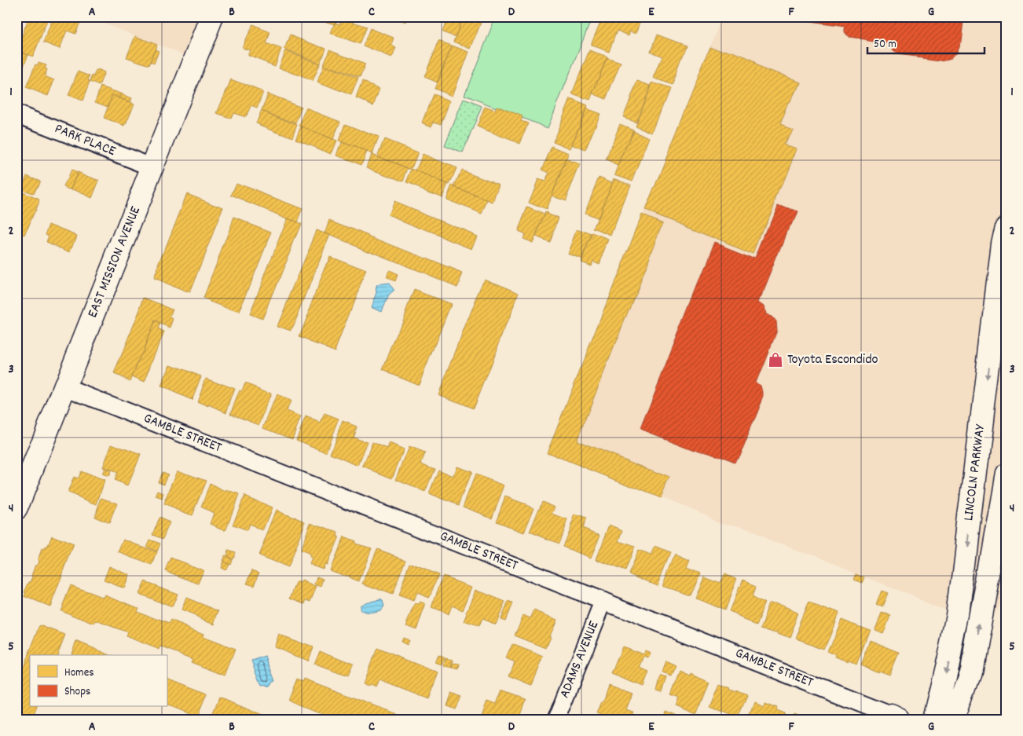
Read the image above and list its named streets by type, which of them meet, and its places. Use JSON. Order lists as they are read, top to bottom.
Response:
{
  "streets": {
    "main road": ["EAST MISSION AVENUE", "LINCOLN PARKWAY"],
    "street": ["PARK PLACE", "GAMBLE STREET", "ADAMS AVENUE"]
  },
  "crossings": [
    ["PARK PLACE", "EAST MISSION AVENUE"],
    ["EAST MISSION AVENUE", "GAMBLE STREET"],
    ["GAMBLE STREET", "ADAMS AVENUE"]
  ],
  "places": {
    "shop": ["Toyota Escondido"]
  },
  "legend": ["Homes", "Shops"],
  "scale_bar": "50 m",
  "grid": {
    "columns": [
      "A",
      "B",
      "C",
      "D",
      "E",
      "F",
      "G"
    ],
    "rows": [
      "1",
      "2",
      "3",
      "4",
      "5"
    ]
  }
}
